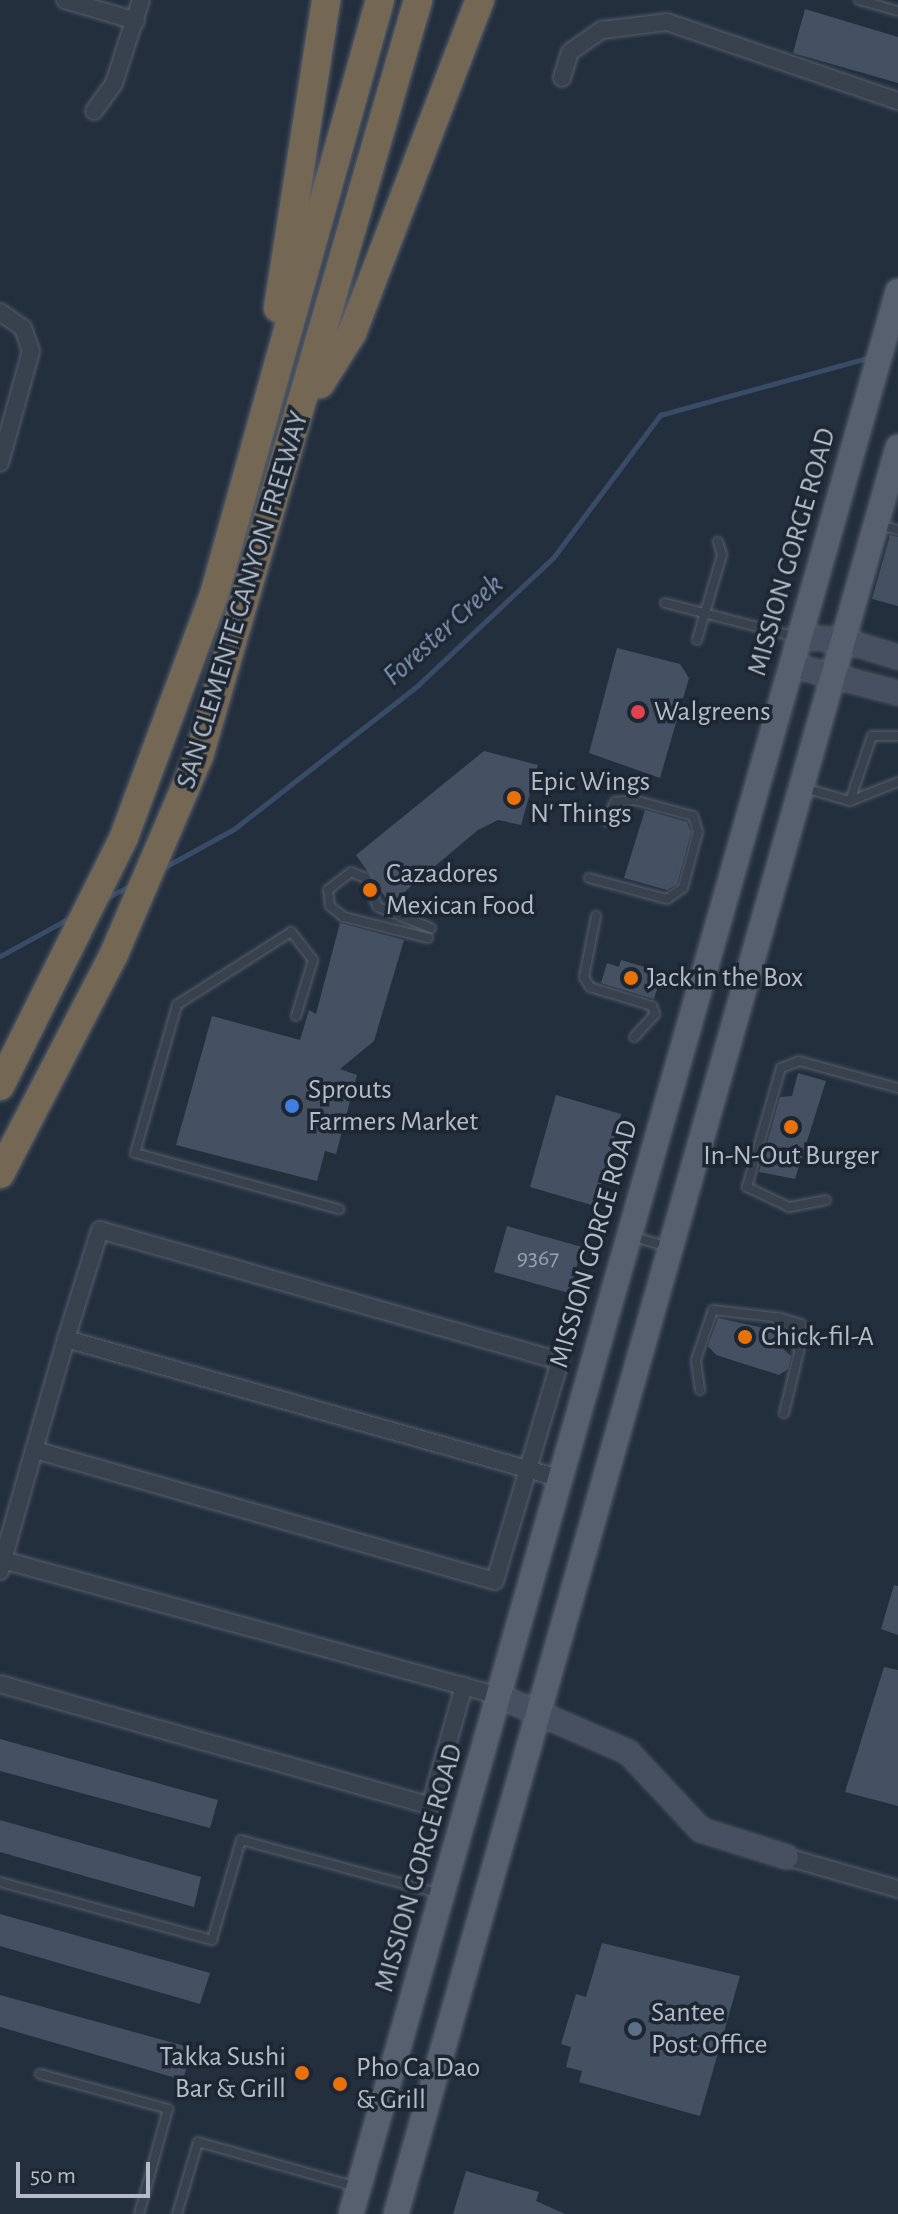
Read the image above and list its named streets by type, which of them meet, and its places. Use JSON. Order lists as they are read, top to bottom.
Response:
{
  "streets": {
    "highway": ["SAN CLEMENTE CANYON FREEWAY"],
    "main road": ["MISSION GORGE ROAD"]
  },
  "water": ["Forester Creek"],
  "places": [
    "Walgreens",
    "Epic Wings N' Things",
    "Cazadores Mexican Food",
    "Jack in the Box",
    "Sprouts Farmers Market",
    "In-N-Out Burger",
    "Chick-fil-A",
    "Santee Post Office",
    "Takka Sushi Bar & Grill",
    "Pho Ca Dao & Grill"
  ],
  "house_numbers": ["9367"],
  "scale_bar": "50 m"
}
